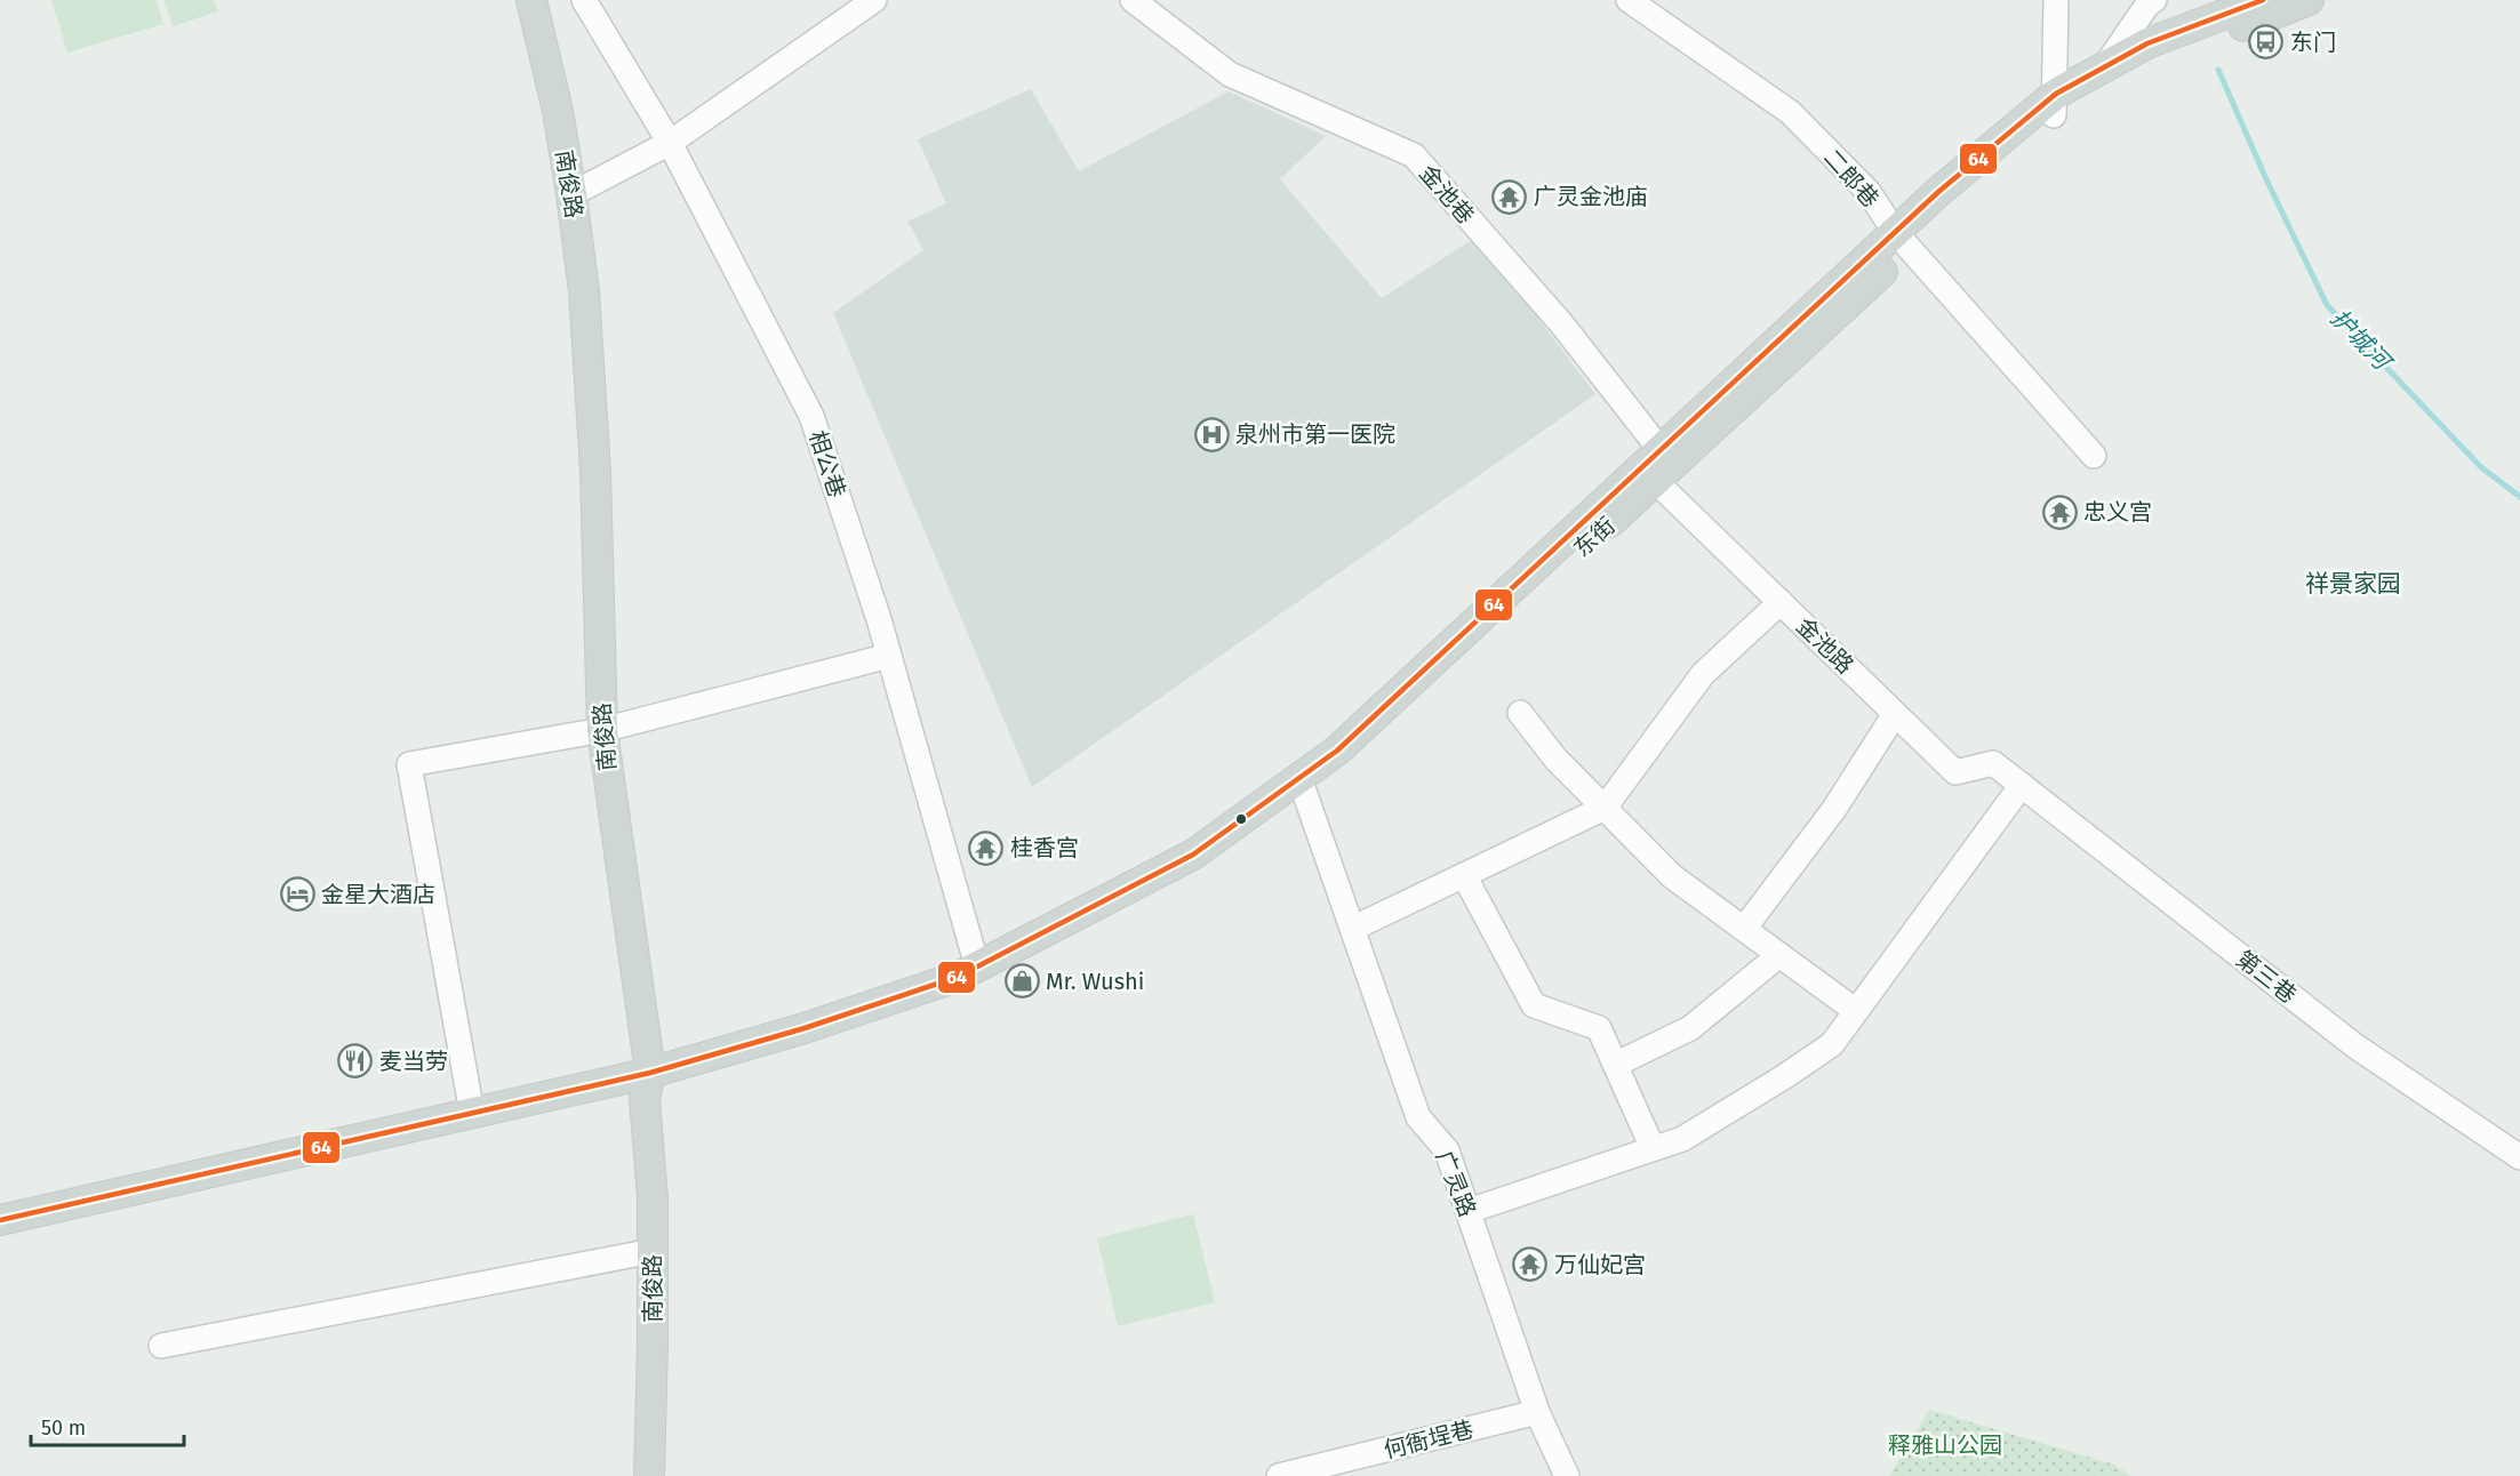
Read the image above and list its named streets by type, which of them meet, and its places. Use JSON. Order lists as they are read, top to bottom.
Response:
{
  "streets": {
    "main road": ["南俊路", "东街"],
    "street": [
      "二郎巷",
      "金池巷",
      "相公巷",
      "金池路",
      "第三巷",
      "广灵路",
      "何衙埕巷"
    ]
  },
  "crossings": [
    ["二郎巷", "东街"],
    ["南俊路", "东街"],
    ["金池巷", "东街"],
    ["金池巷", "金池路"],
    ["相公巷", "东街"],
    ["东街", "金池路"],
    ["东街", "广灵路"],
    ["金池路", "第三巷"],
    ["广灵路", "何衙埕巷"]
  ],
  "districts": ["祥景家园"],
  "water": ["护城河"],
  "parks": ["释雅山公园"],
  "places": {
    "bus stop": ["东门"],
    "temple": [
      "广灵金池庙",
      "忠义宫",
      "桂香宫",
      "万仙妃宫"
    ],
    "hospital": ["泉州市第一医院"],
    "hotel": ["金星大酒店"],
    "shop": ["Mr. Wushi"],
    "restaurant": ["麦当劳"]
  },
  "lines": ["transit line 64"],
  "scale_bar": "50 m"
}
